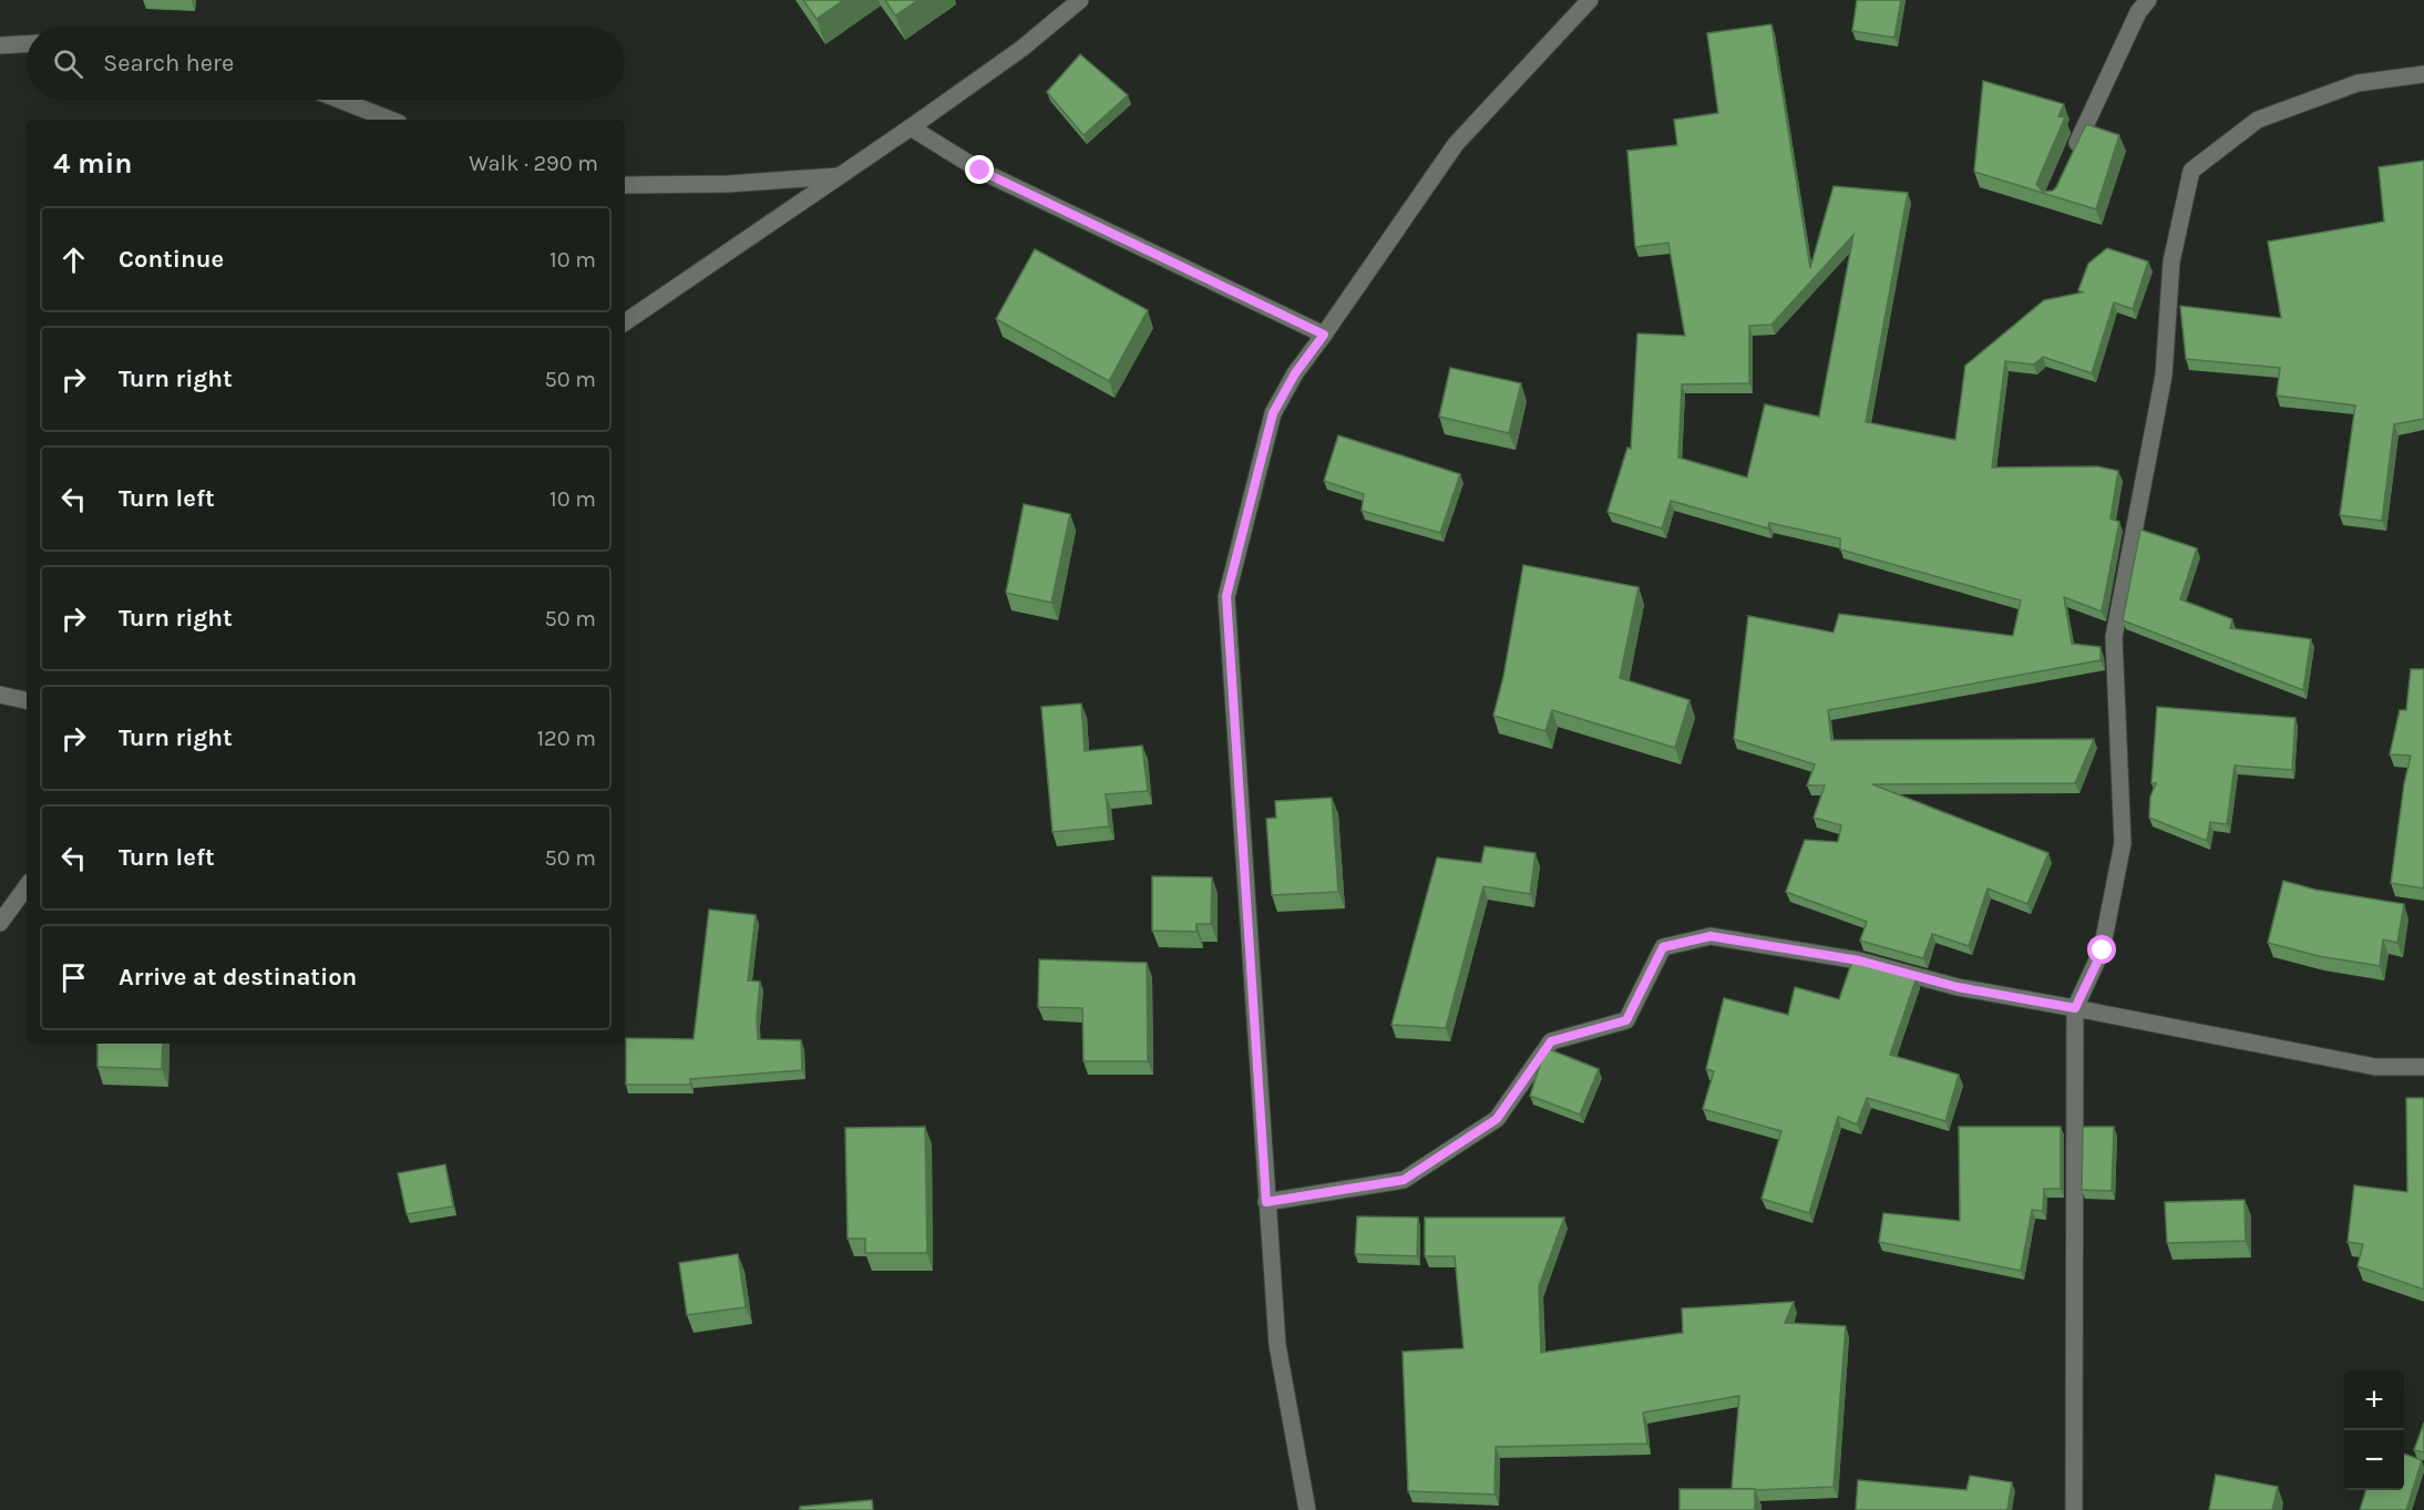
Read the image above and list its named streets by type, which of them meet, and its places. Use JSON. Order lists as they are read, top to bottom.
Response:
{
  "page": {
    "search": "Search here",
    "heading": ["4 min", "Walk · 290 m"],
    "list": [
      ["Continue", "10 m"],
      ["Turn right", "50 m"],
      ["Turn left", "10 m"],
      ["Turn right", "50 m"],
      ["Turn right", "120 m"],
      ["Turn left", "50 m"],
      "Arrive at destination"
    ],
    "map_buttons": ["+", "−"]
  }
}
